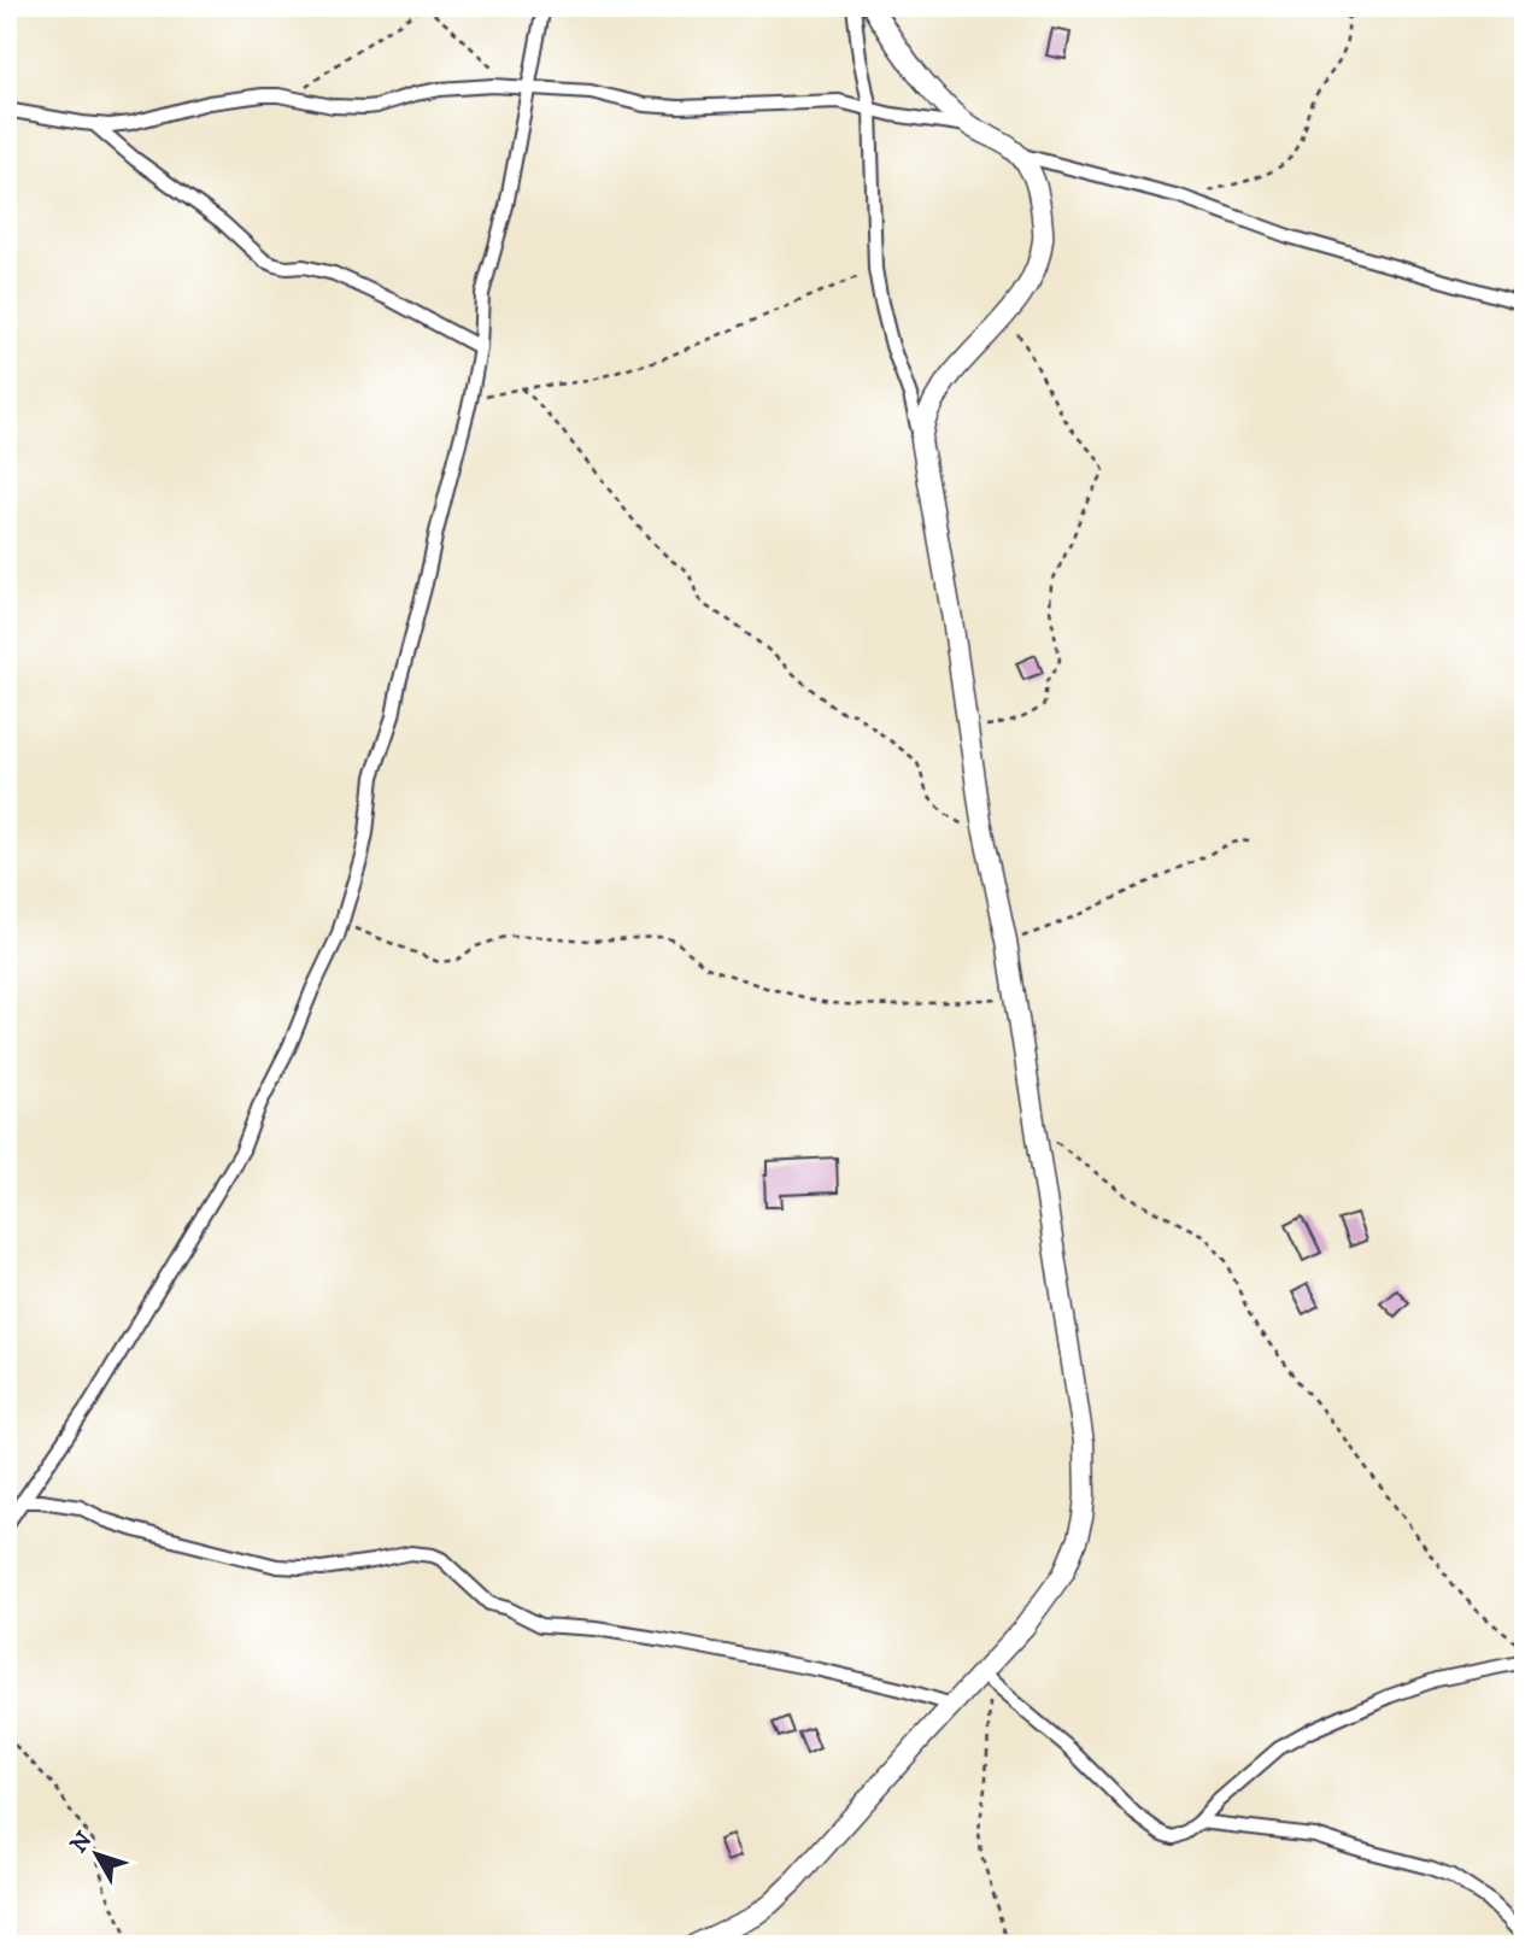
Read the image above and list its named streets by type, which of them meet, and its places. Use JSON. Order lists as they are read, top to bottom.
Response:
{
  "north": "top left"
}
